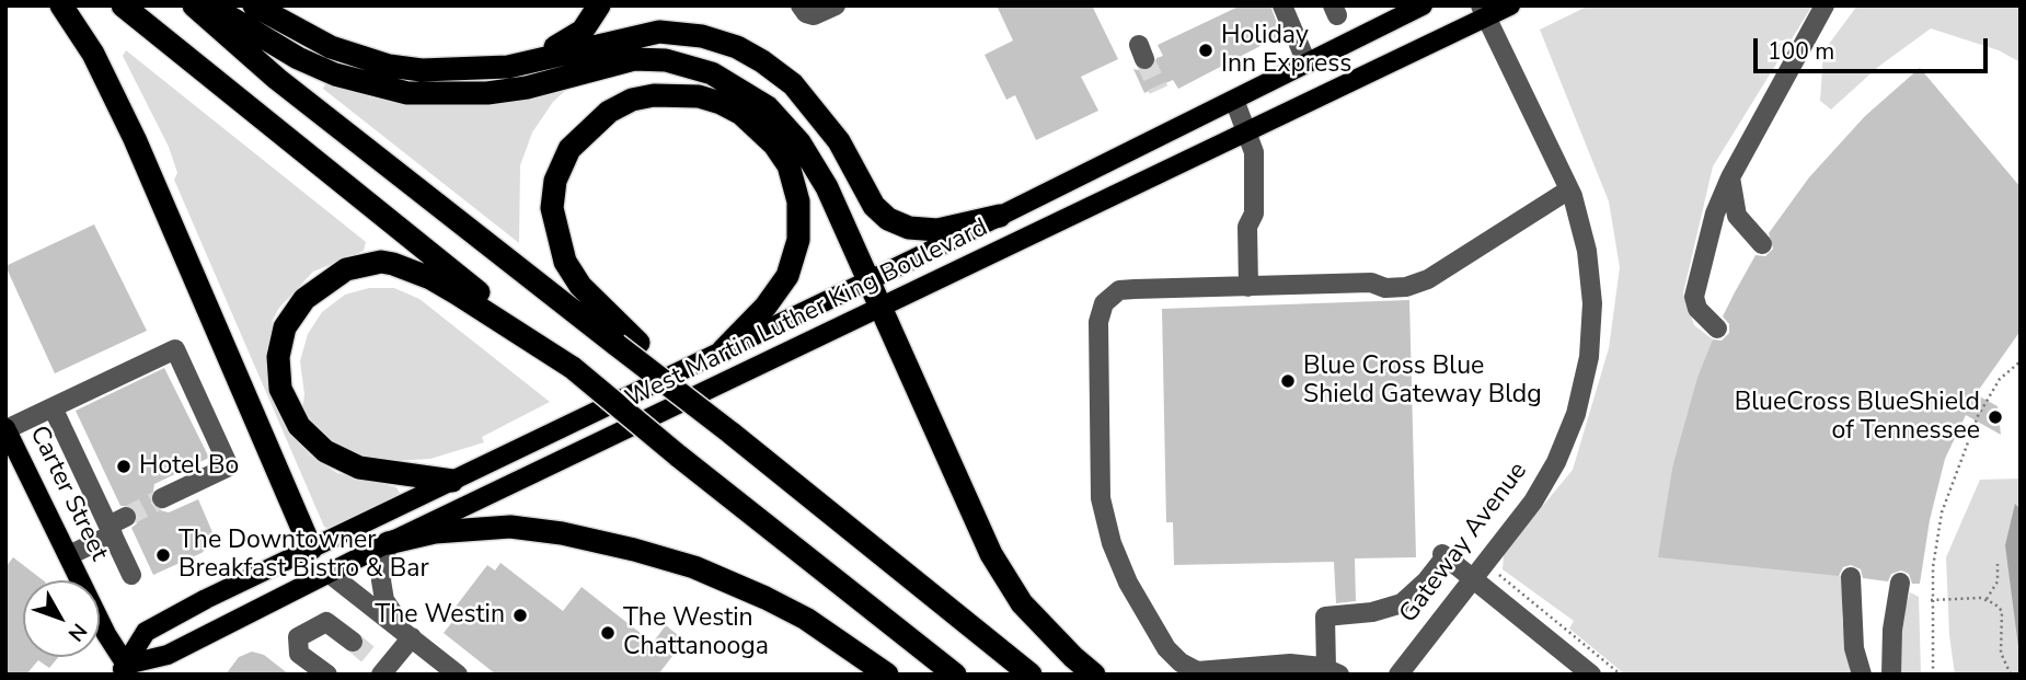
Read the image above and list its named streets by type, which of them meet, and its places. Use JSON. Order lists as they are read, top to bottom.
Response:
{
  "streets": {
    "main road": ["West Martin Luther King Boulevard", "Carter Street"],
    "street": ["Gateway Avenue"]
  },
  "crossings": [
    ["West Martin Luther King Boulevard", "Carter Street"],
    ["West Martin Luther King Boulevard", "Gateway Avenue"]
  ],
  "places": [
    "Holiday Inn Express",
    "Blue Cross Blue Shield Gateway Bldg",
    "BlueCross BlueShield of Tennessee",
    "Hotel Bo",
    "The Downtowner Breakfast Bistro & Bar",
    "The Westin",
    "The Westin Chattanooga"
  ],
  "scale_bar": "100 m",
  "north": "bottom right"
}
